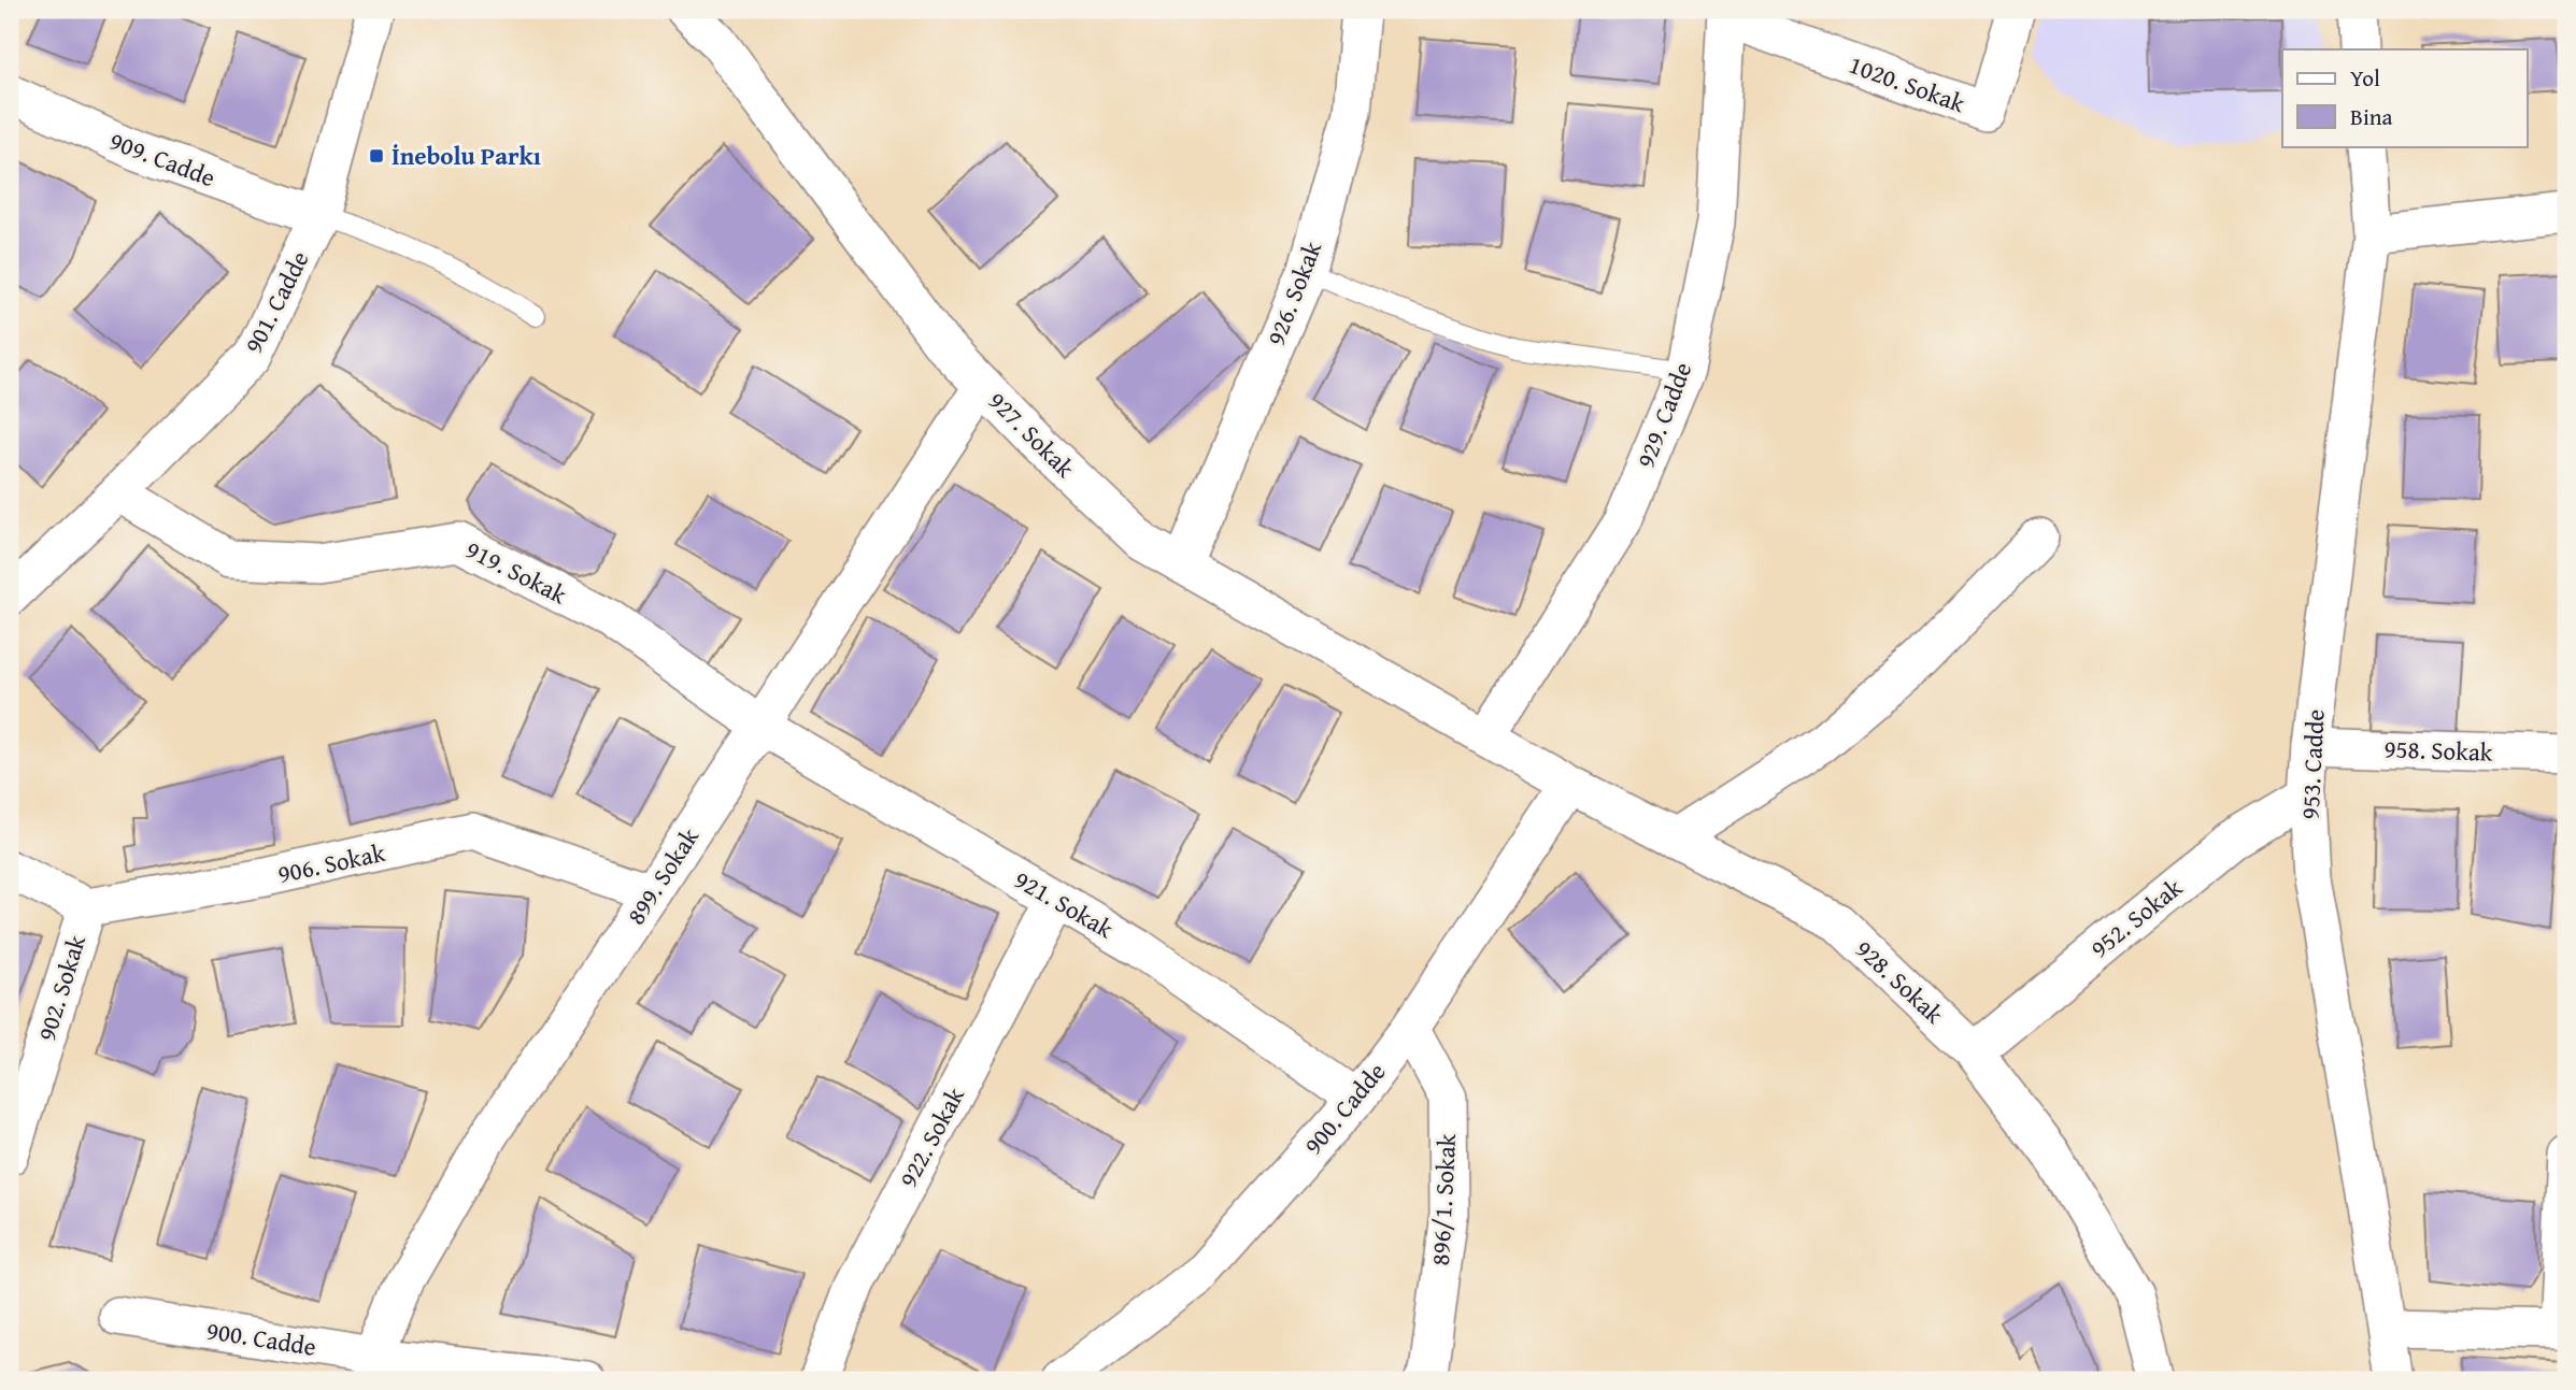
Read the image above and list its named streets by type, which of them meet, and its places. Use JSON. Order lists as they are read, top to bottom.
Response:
{
  "streets": {
    "street": [
      "1020. Sokak",
      "909. Cadde",
      "926. Sokak",
      "901. Cadde",
      "929. Cadde",
      "927. Sokak",
      "919. Sokak",
      "958. Sokak",
      "953. Cadde",
      "906. Sokak",
      "899. Sokak",
      "921. Sokak",
      "952. Sokak",
      "928. Sokak",
      "902. Sokak",
      "900. Cadde",
      "922. Sokak",
      "896/1. Sokak"
    ]
  },
  "crossings": [
    ["1020. Sokak", "929. Cadde"],
    ["909. Cadde", "901. Cadde"],
    ["926. Sokak", "927. Sokak"],
    ["901. Cadde", "919. Sokak"],
    ["929. Cadde", "927. Sokak"],
    ["929. Cadde", "928. Sokak"],
    ["927. Sokak", "899. Sokak"],
    ["927. Sokak", "928. Sokak"],
    ["919. Sokak", "899. Sokak"],
    ["919. Sokak", "921. Sokak"],
    ["958. Sokak", "953. Cadde"],
    ["953. Cadde", "952. Sokak"],
    ["906. Sokak", "899. Sokak"],
    ["906. Sokak", "902. Sokak"],
    ["899. Sokak", "921. Sokak"],
    ["899. Sokak", "900. Cadde"],
    ["921. Sokak", "900. Cadde"],
    ["921. Sokak", "922. Sokak"],
    ["952. Sokak", "928. Sokak"],
    ["928. Sokak", "900. Cadde"],
    ["900. Cadde", "896/1. Sokak"]
  ],
  "places": {
    "transit": ["İnebolu Parkı"]
  },
  "legend": ["Yol", "Bina"]
}
